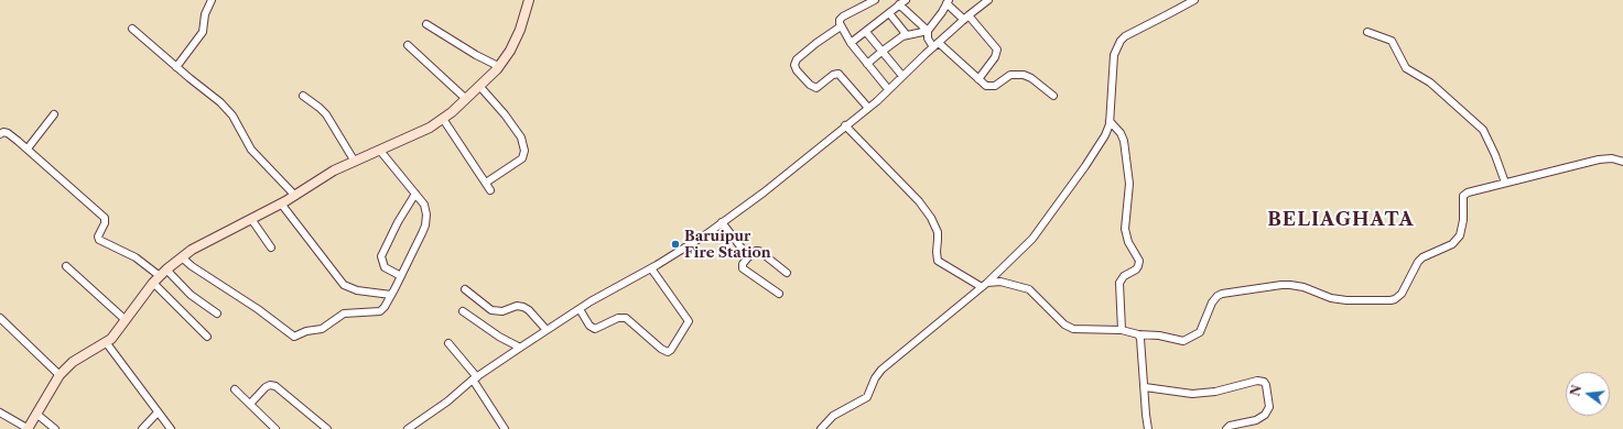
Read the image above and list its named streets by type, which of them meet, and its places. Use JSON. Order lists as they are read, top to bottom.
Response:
{
  "districts": ["BELIAGHATA"],
  "places": ["Baruipur Fire Station"],
  "north": "left"
}
